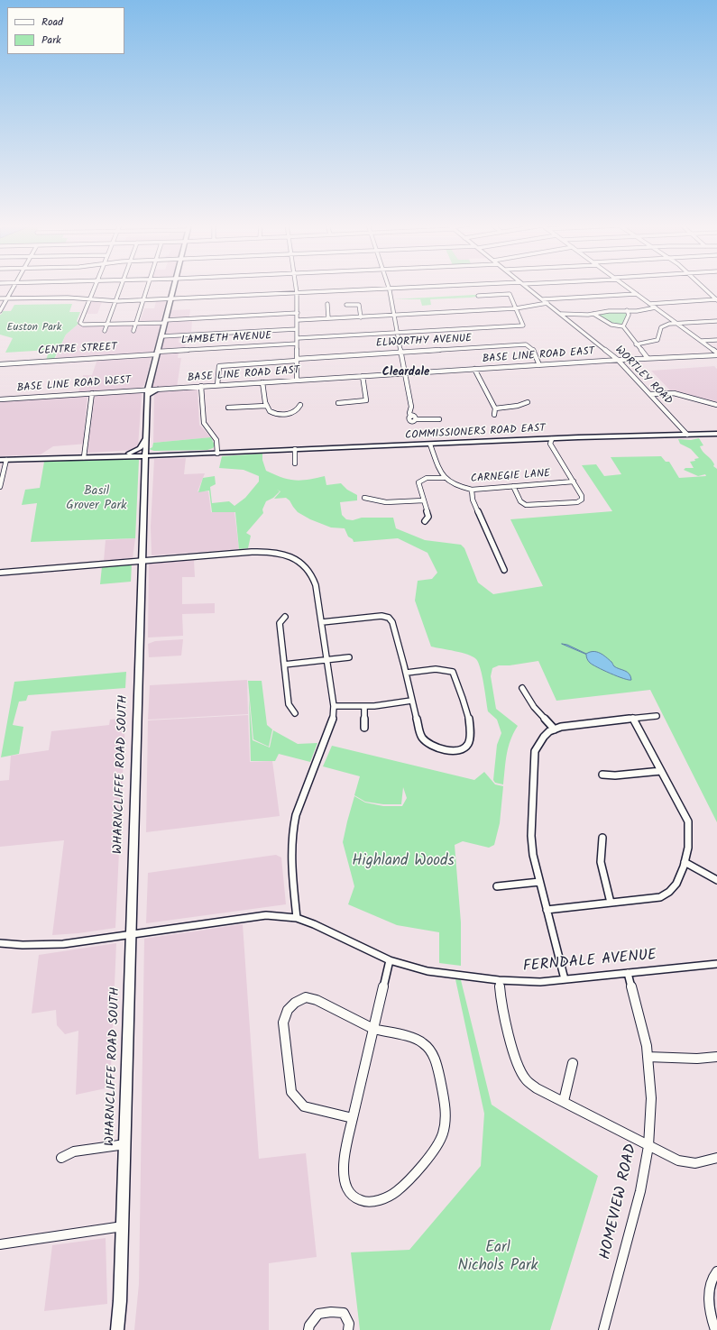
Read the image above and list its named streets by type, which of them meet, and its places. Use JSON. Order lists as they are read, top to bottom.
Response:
{
  "streets": {
    "main road": ["COMMISSIONERS ROAD EAST", "WHARNCLIFFE ROAD SOUTH"],
    "street": [
      "LAMBETH AVENUE",
      "ELWORTHY AVENUE",
      "CENTRE STREET",
      "BASE LINE ROAD EAST",
      "WORTLEY ROAD",
      "BASE LINE ROAD WEST",
      "CARNEGIE LANE",
      "FERNDALE AVENUE",
      "HOMEVIEW ROAD"
    ]
  },
  "crossings": [
    ["LAMBETH AVENUE", "CENTRE STREET"],
    ["LAMBETH AVENUE", "WHARNCLIFFE ROAD SOUTH"],
    ["ELWORTHY AVENUE", "BASE LINE ROAD EAST"],
    ["CENTRE STREET", "WHARNCLIFFE ROAD SOUTH"],
    ["BASE LINE ROAD EAST", "WORTLEY ROAD"],
    ["WORTLEY ROAD", "COMMISSIONERS ROAD EAST"],
    ["BASE LINE ROAD WEST", "WHARNCLIFFE ROAD SOUTH"],
    ["COMMISSIONERS ROAD EAST", "WHARNCLIFFE ROAD SOUTH"],
    ["WHARNCLIFFE ROAD SOUTH", "FERNDALE AVENUE"],
    ["FERNDALE AVENUE", "HOMEVIEW ROAD"]
  ],
  "districts": ["Cleardale"],
  "parks": [
    "Euston Park",
    "Basil Grover Park",
    "Highland Woods",
    "Earl Nichols Park"
  ],
  "legend": ["Road", "Park"]
}
